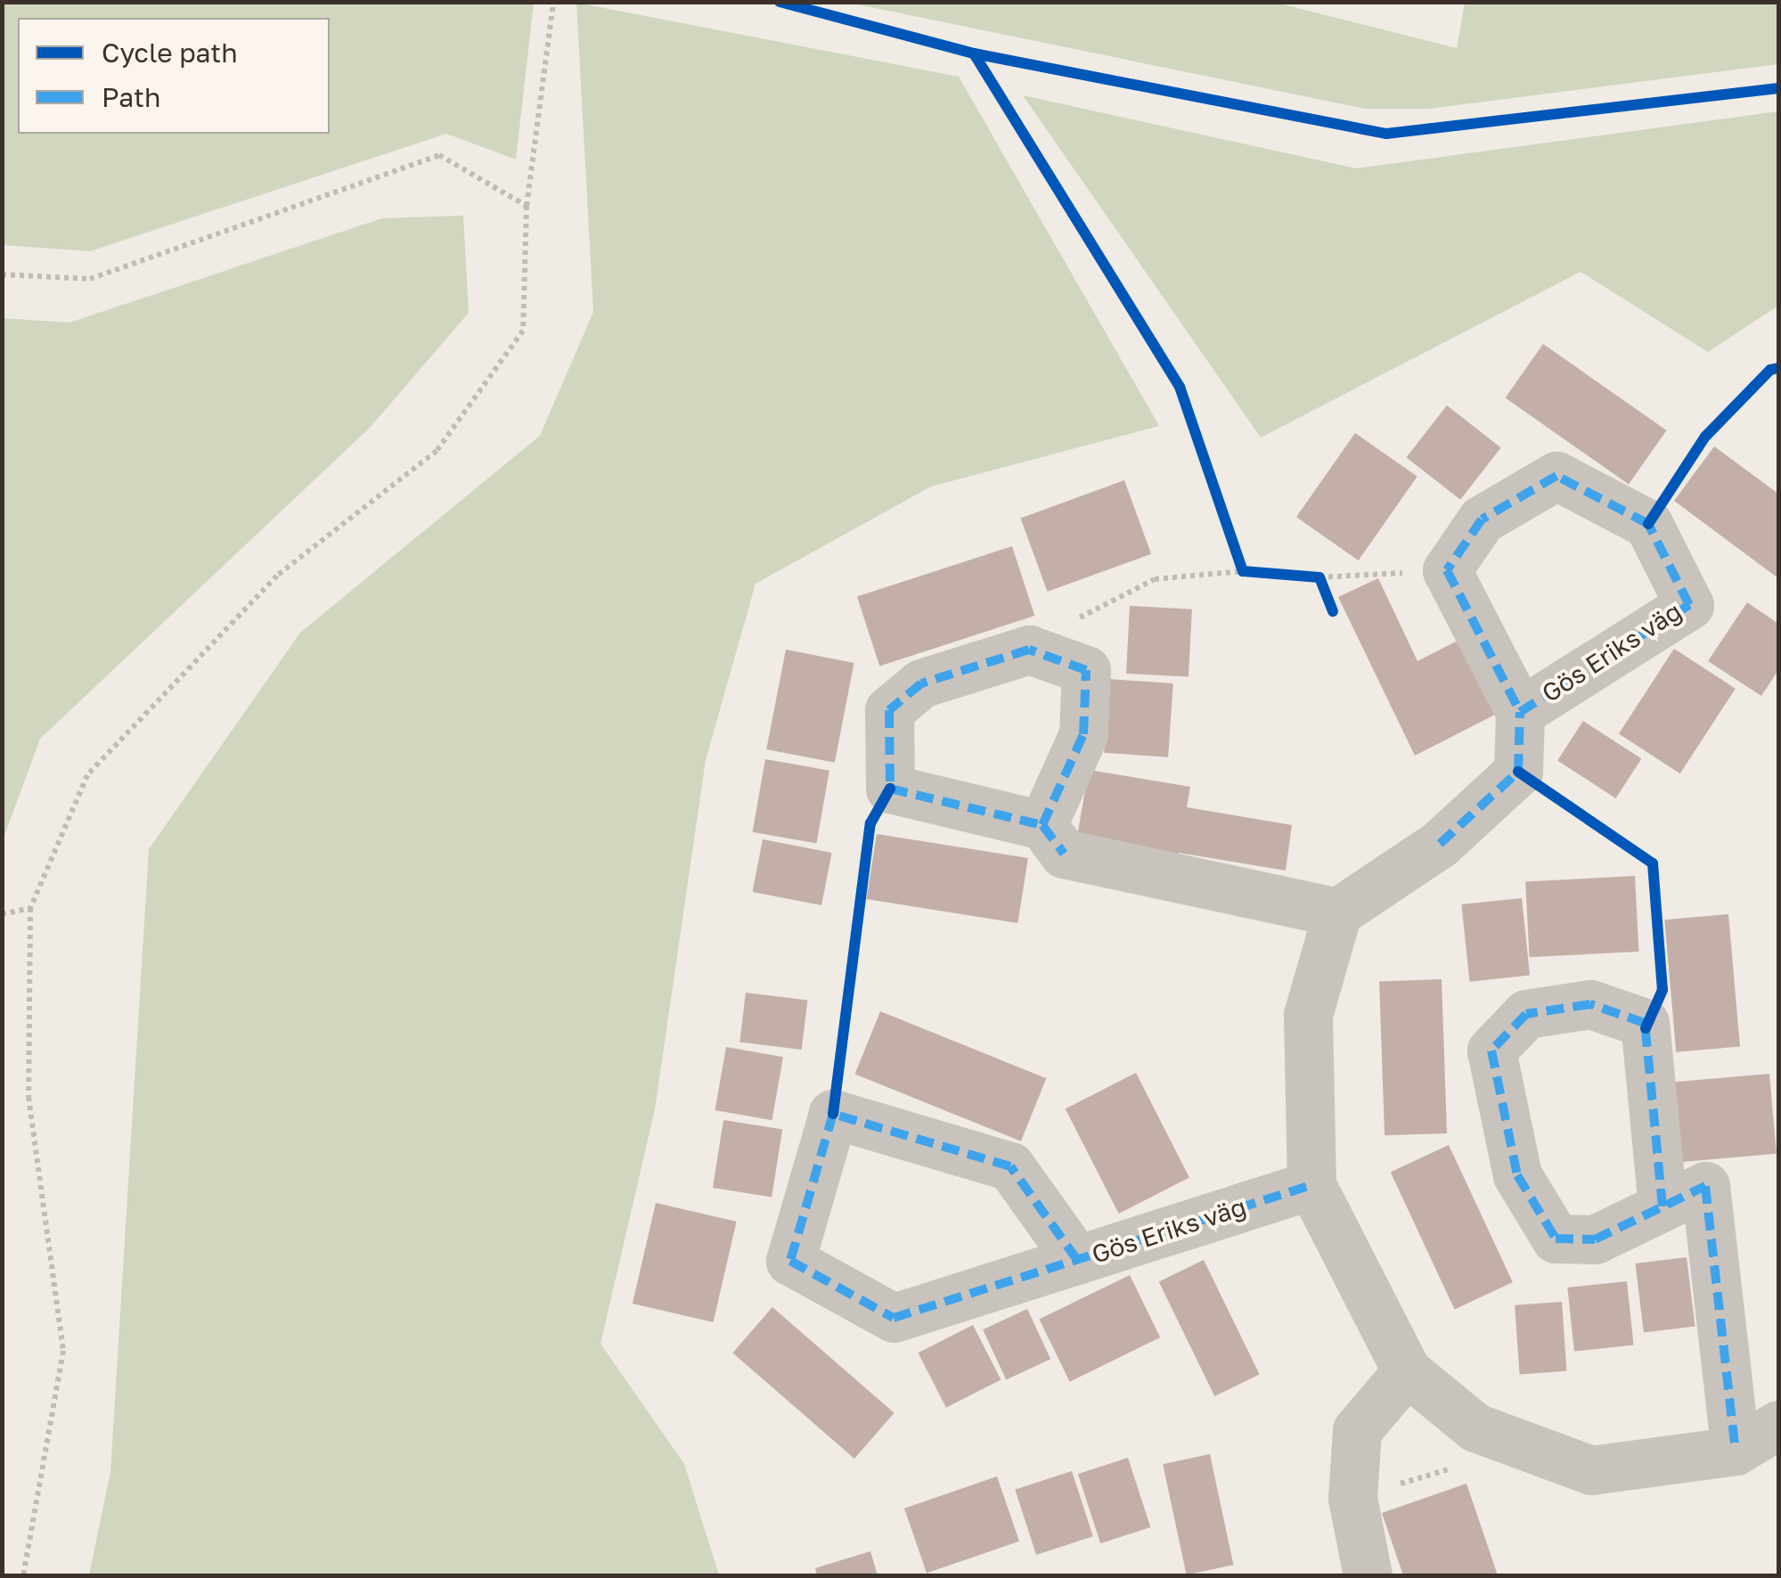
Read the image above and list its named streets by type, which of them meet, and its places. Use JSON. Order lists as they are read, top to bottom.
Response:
{
  "streets": {
    "street": ["Gös Eriks väg"]
  },
  "legend": ["Cycle path", "Path"]
}
